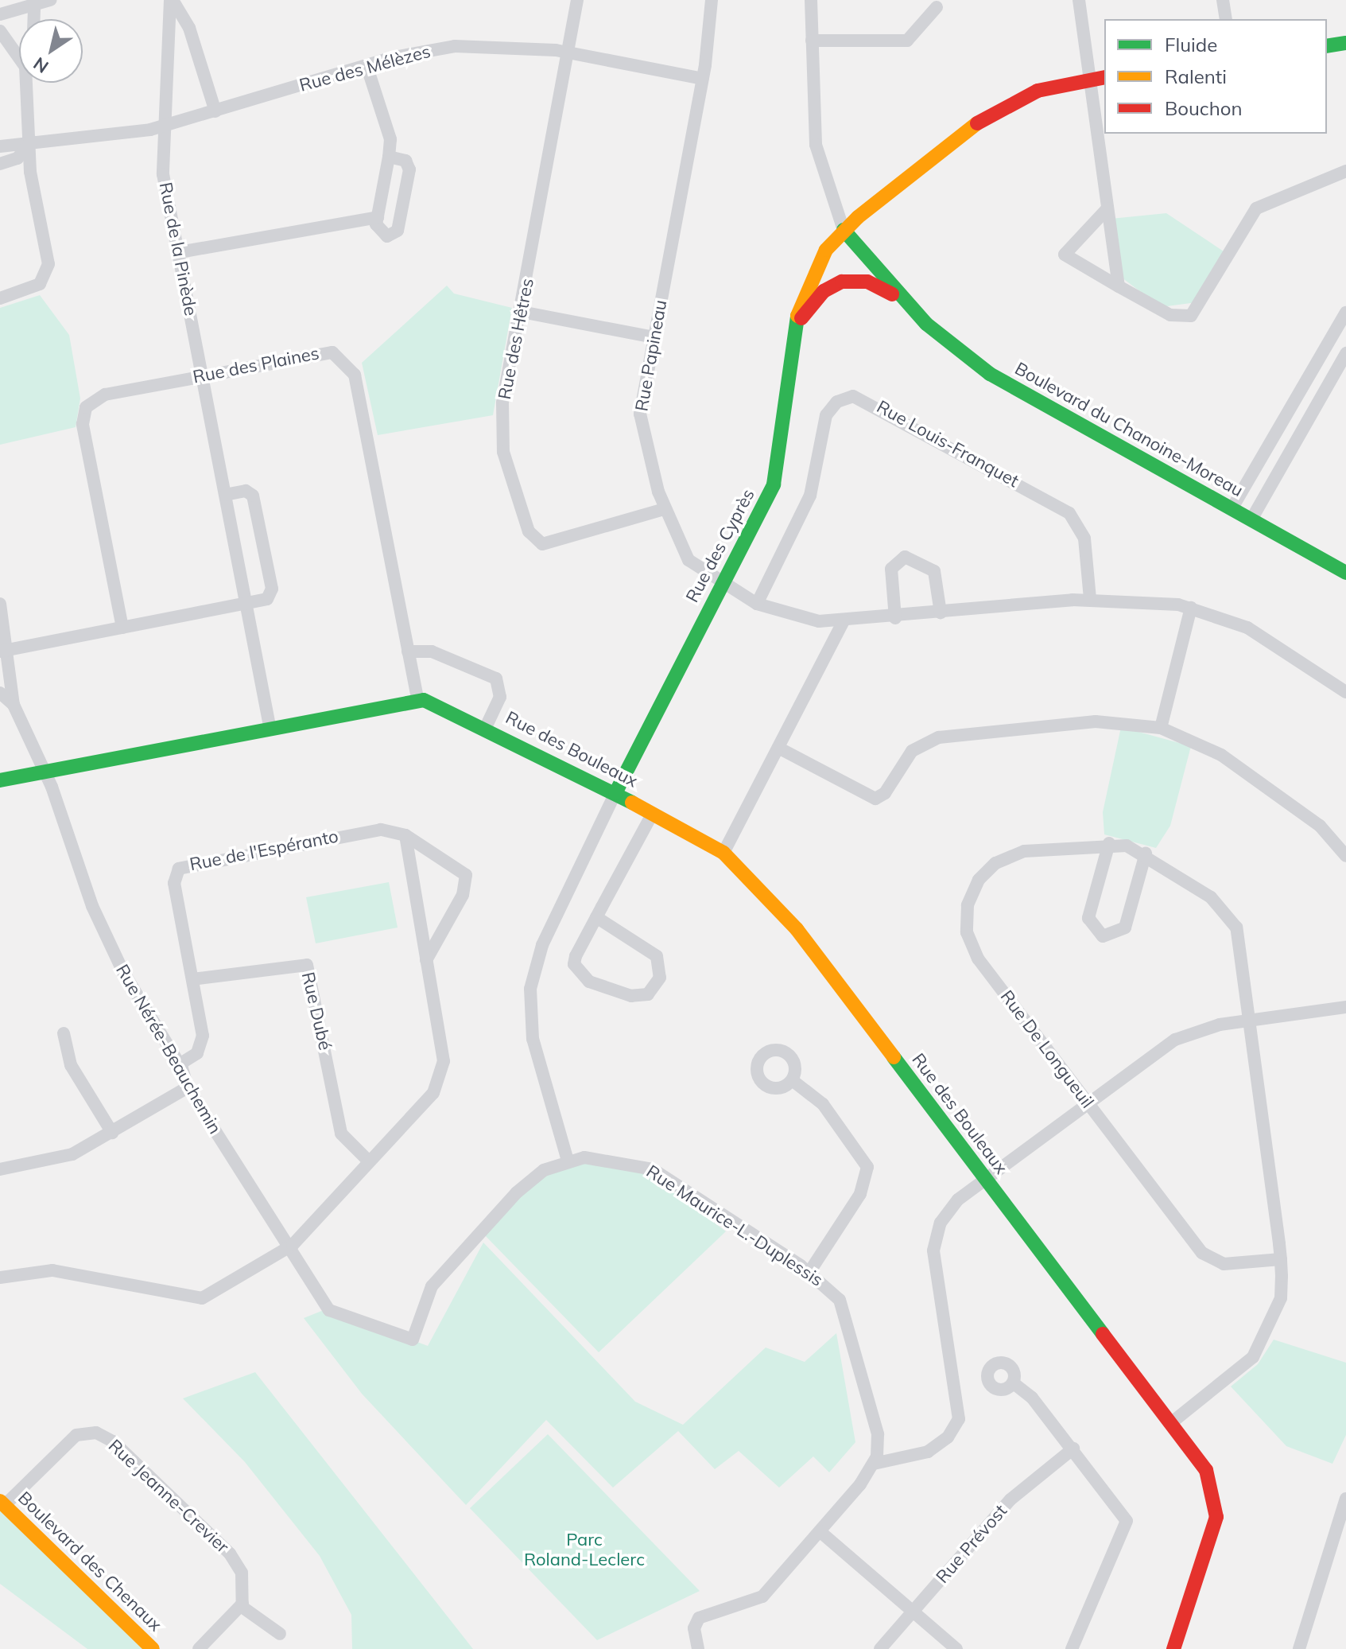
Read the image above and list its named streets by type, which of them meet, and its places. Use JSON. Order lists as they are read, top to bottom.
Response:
{
  "streets": {
    "street": [
      "Rue des Mélèzes",
      "Rue de la Pinède",
      "Rue des Hêtres",
      "Rue Papineau",
      "Rue des Plaines",
      "Boulevard du Chanoine-Moreau",
      "Rue Louis-Franquet",
      "Rue des Cyprès",
      "Rue des Bouleaux",
      "Rue de l'Espéranto",
      "Rue Dubé",
      "Rue Nérée-Beauchemin",
      "Rue De Longueuil",
      "Rue Maurice-L.-Duplessis",
      "Rue Jeanne-Crevier",
      "Rue Prévost",
      "Boulevard des Chenaux"
    ]
  },
  "crossings": [
    ["Rue des Mélèzes", "Rue de la Pinède"],
    ["Rue des Mélèzes", "Rue des Hêtres"],
    ["Rue des Mélèzes", "Rue Papineau"],
    ["Rue de la Pinède", "Rue des Plaines"],
    ["Rue des Hêtres", "Rue Papineau"],
    ["Rue Papineau", "Rue Louis-Franquet"],
    ["Rue Papineau", "Rue des Cyprès"],
    ["Rue des Plaines", "Rue des Bouleaux"],
    ["Rue des Cyprès", "Rue des Bouleaux"],
    ["Rue des Cyprès", "Rue Maurice-L.-Duplessis"],
    ["Rue des Bouleaux", "Rue De Longueuil"],
    ["Rue de l'Espéranto", "Rue Dubé"],
    ["Rue de l'Espéranto", "Rue Nérée-Beauchemin"],
    ["Rue Nérée-Beauchemin", "Rue Maurice-L.-Duplessis"],
    ["Rue Jeanne-Crevier", "Boulevard des Chenaux"]
  ],
  "parks": ["Parc Roland-Leclerc"],
  "legend": ["Fluide", "Ralenti", "Bouchon"],
  "north": "bottom left"
}
